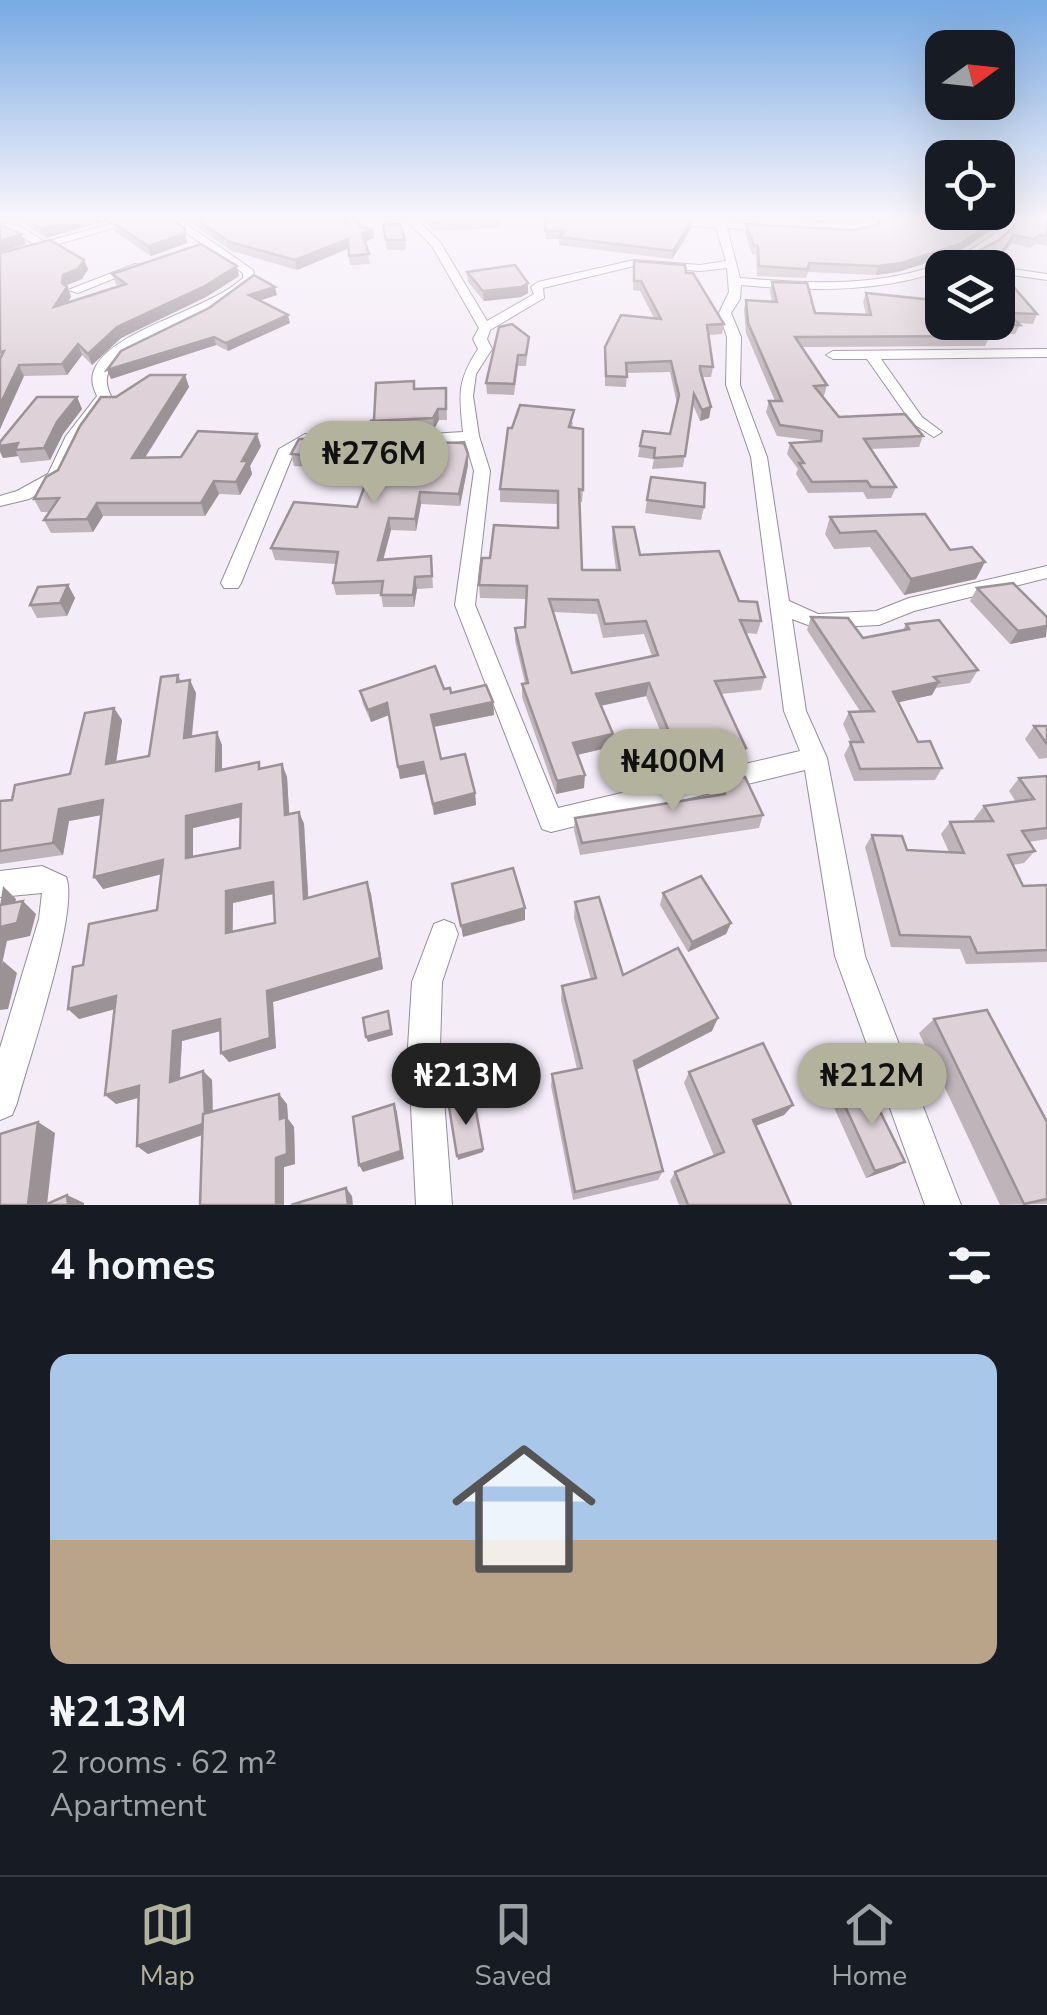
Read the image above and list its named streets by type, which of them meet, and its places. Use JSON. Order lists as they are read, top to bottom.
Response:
{
  "north": "right",
  "page": {
    "price": [
      "₦276M",
      "₦400M",
      "₦213M",
      "₦212M"
    ],
    "heading": "4 homes",
    "list": [
      {
        "name": "₦213M",
        "note": "2 rooms · 62 m² · Apartment"
      }
    ],
    "tabs": ["Map", "Saved", "Home"]
  }
}
